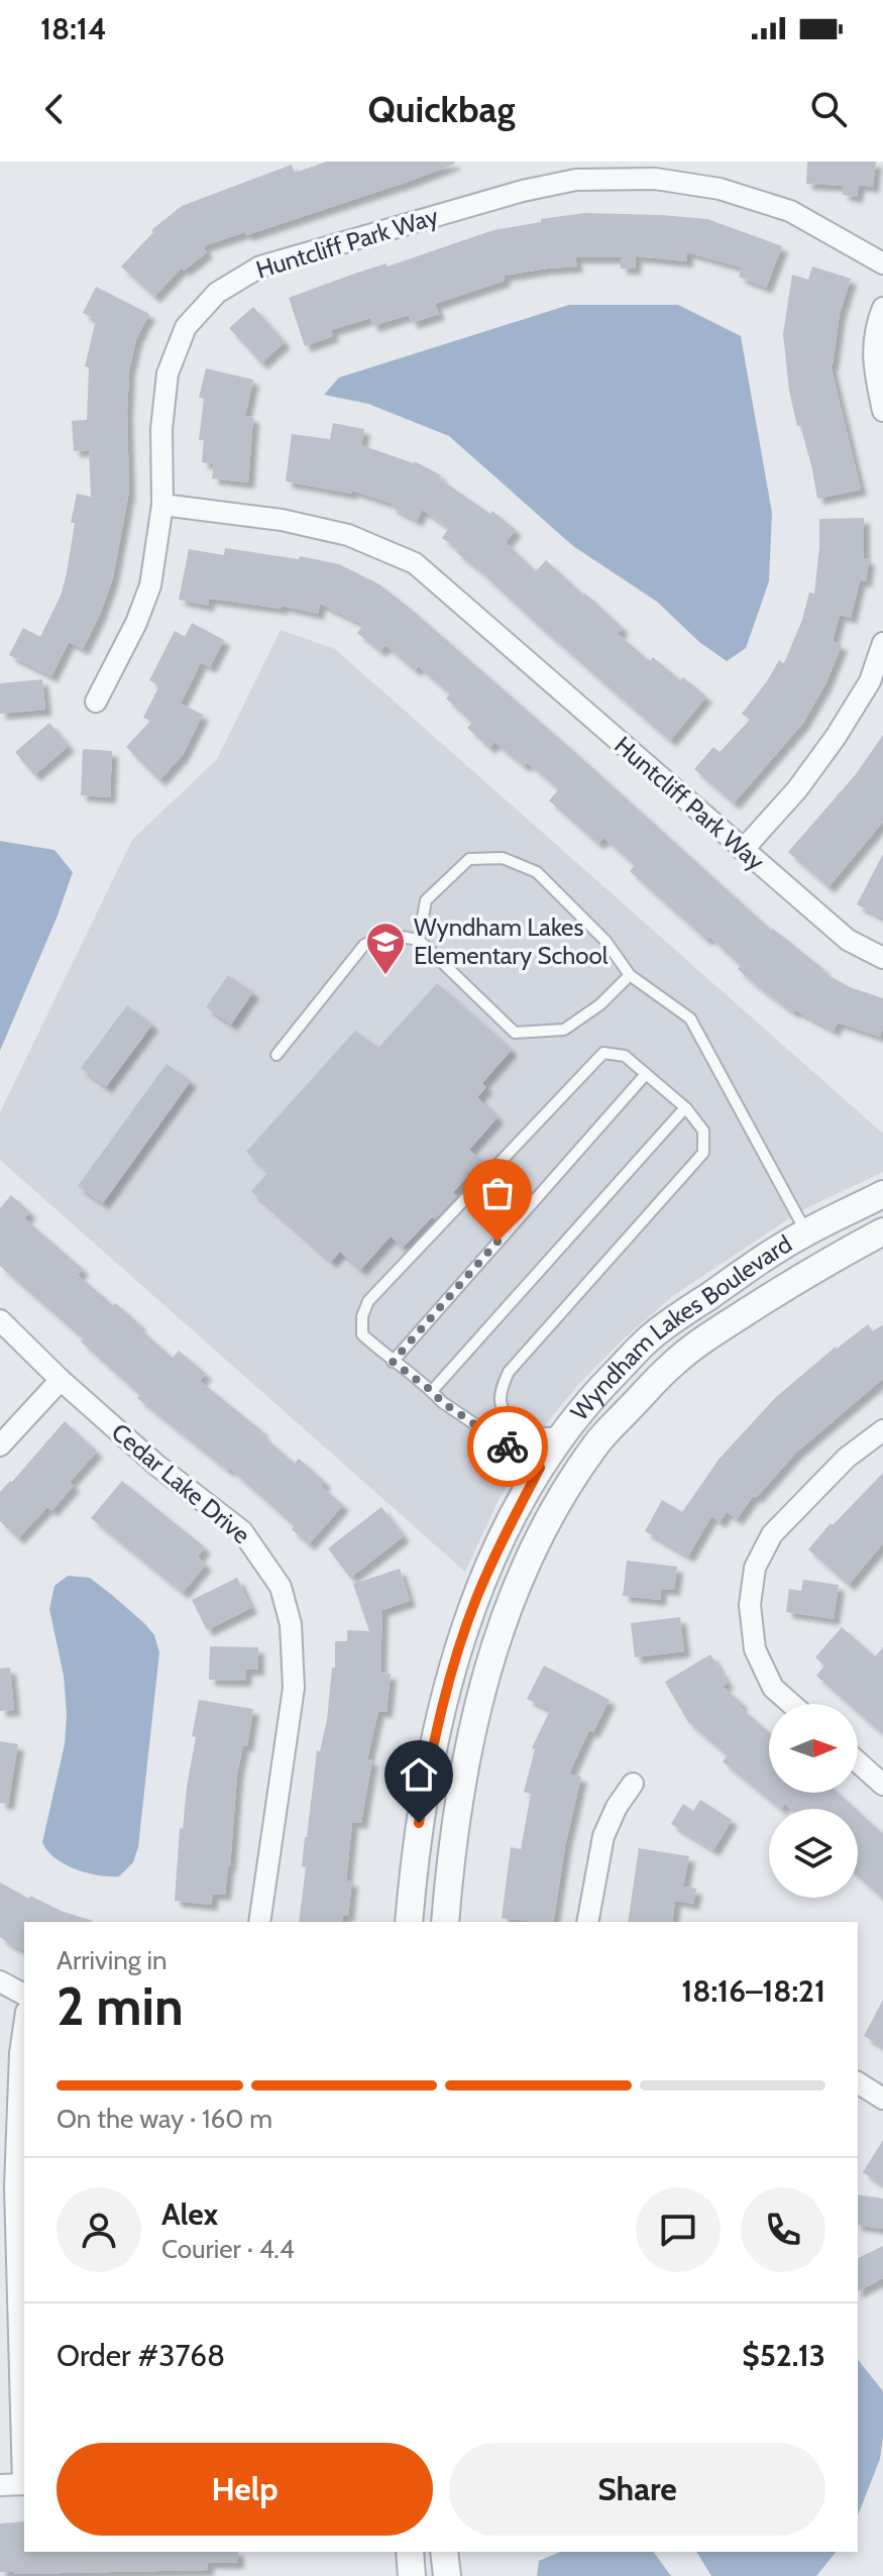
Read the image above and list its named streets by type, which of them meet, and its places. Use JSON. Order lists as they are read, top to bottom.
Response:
{
  "streets": {
    "street": ["Huntcliff Park Way", "Wyndham Lakes Boulevard", "Cedar Lake Drive"]
  },
  "places": {
    "school or university": ["Wyndham Lakes Elementary School"]
  },
  "north": "right",
  "page": {
    "status": "18:14",
    "header": "Quickbag",
    "heading": ["2 min", "Arriving in", "18:16–18:21"],
    "panel": [
      "Alex",
      "Courier · 4.4",
      "Order #3768",
      "$52.13"
    ],
    "bar": "On the way · 160 m",
    "buttons": ["Help", "Share"]
  }
}
